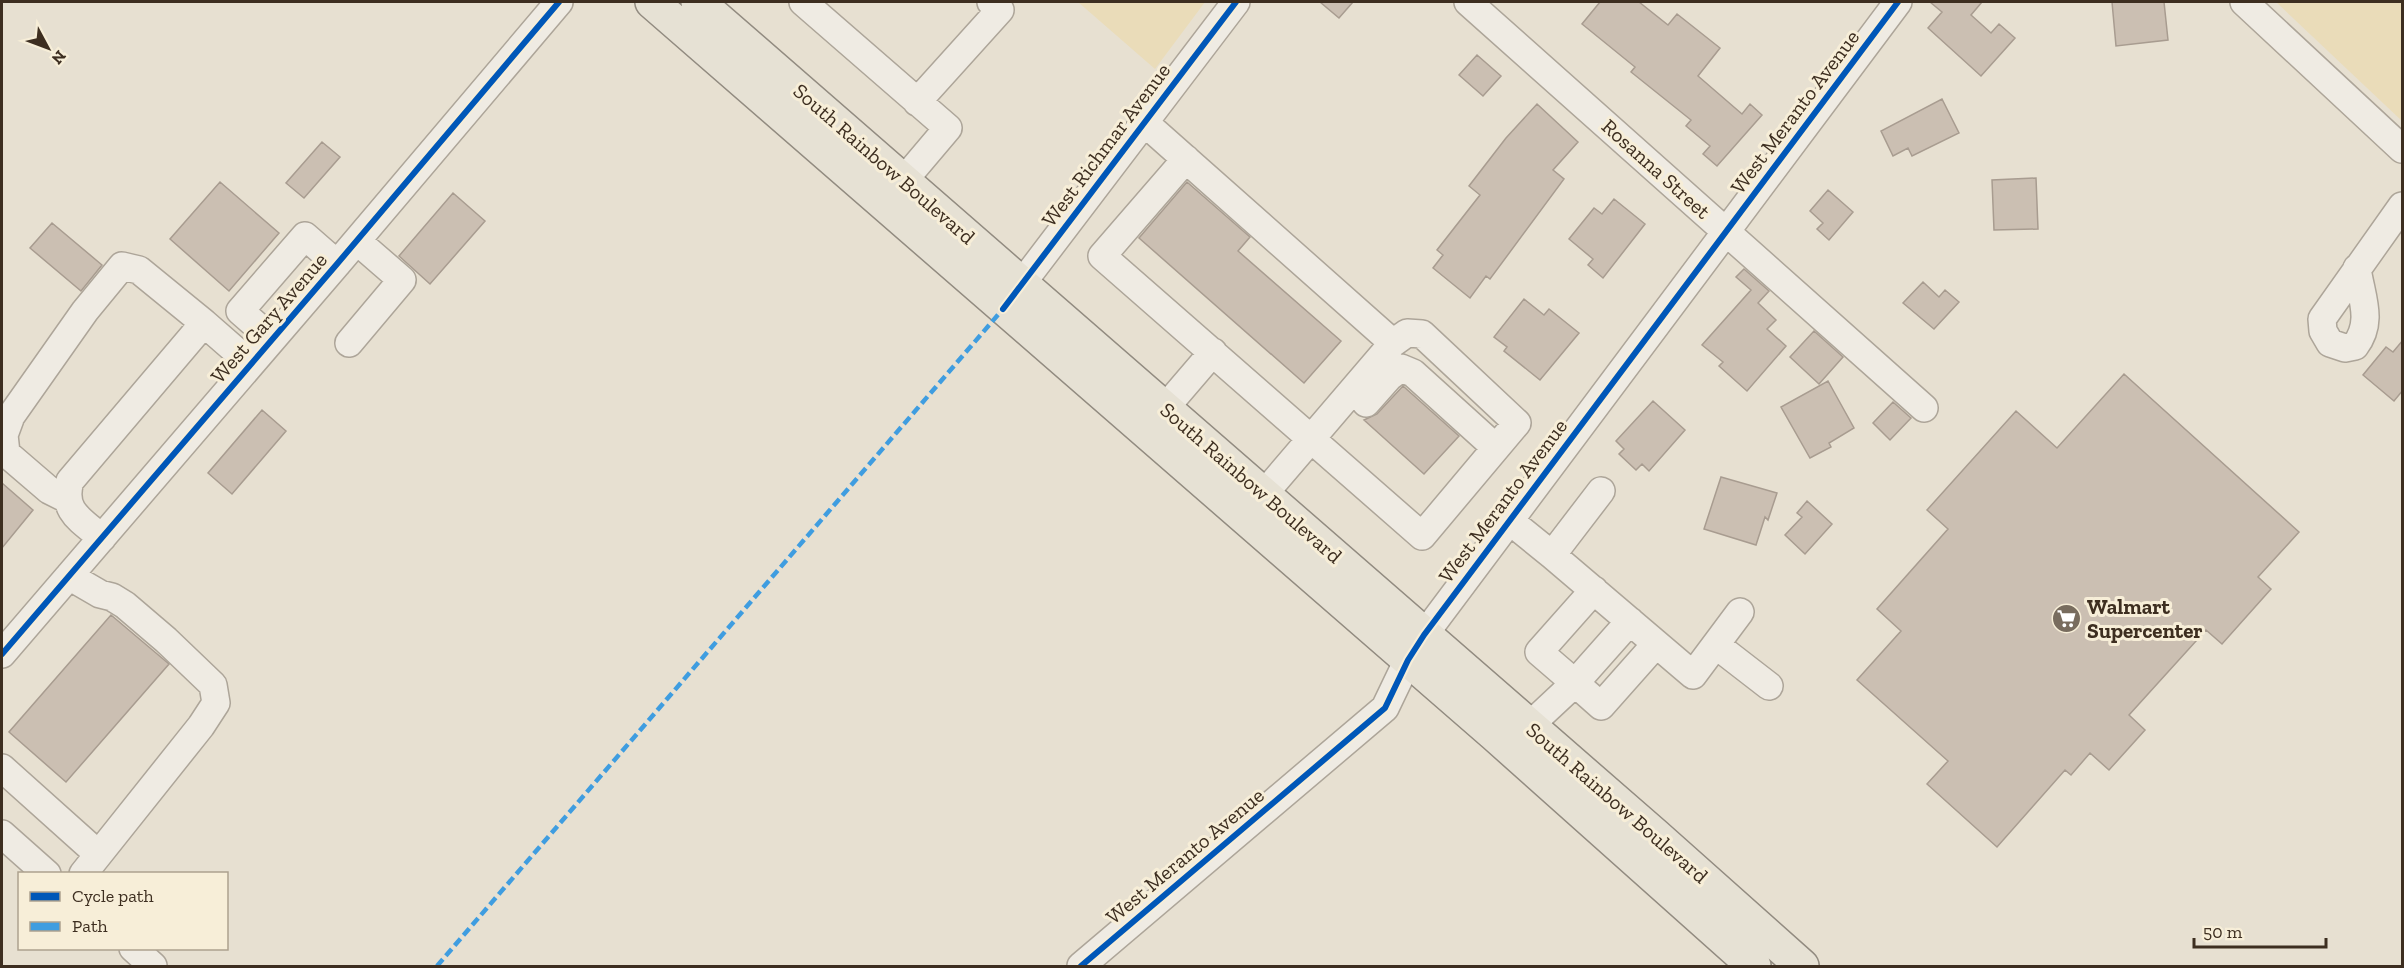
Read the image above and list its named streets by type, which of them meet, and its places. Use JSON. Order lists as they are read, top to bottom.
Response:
{
  "streets": {
    "main road": ["South Rainbow Boulevard"],
    "street": [
      "West Meranto Avenue",
      "West Richmar Avenue",
      "Rosanna Street",
      "West Gary Avenue"
    ]
  },
  "crossings": [
    ["West Meranto Avenue", "South Rainbow Boulevard"],
    ["West Meranto Avenue", "Rosanna Street"],
    ["West Richmar Avenue", "South Rainbow Boulevard"]
  ],
  "places": {
    "supermarket": ["Walmart Supercenter"]
  },
  "legend": ["Cycle path", "Path"],
  "scale_bar": "50 m",
  "north": "bottom right"
}
